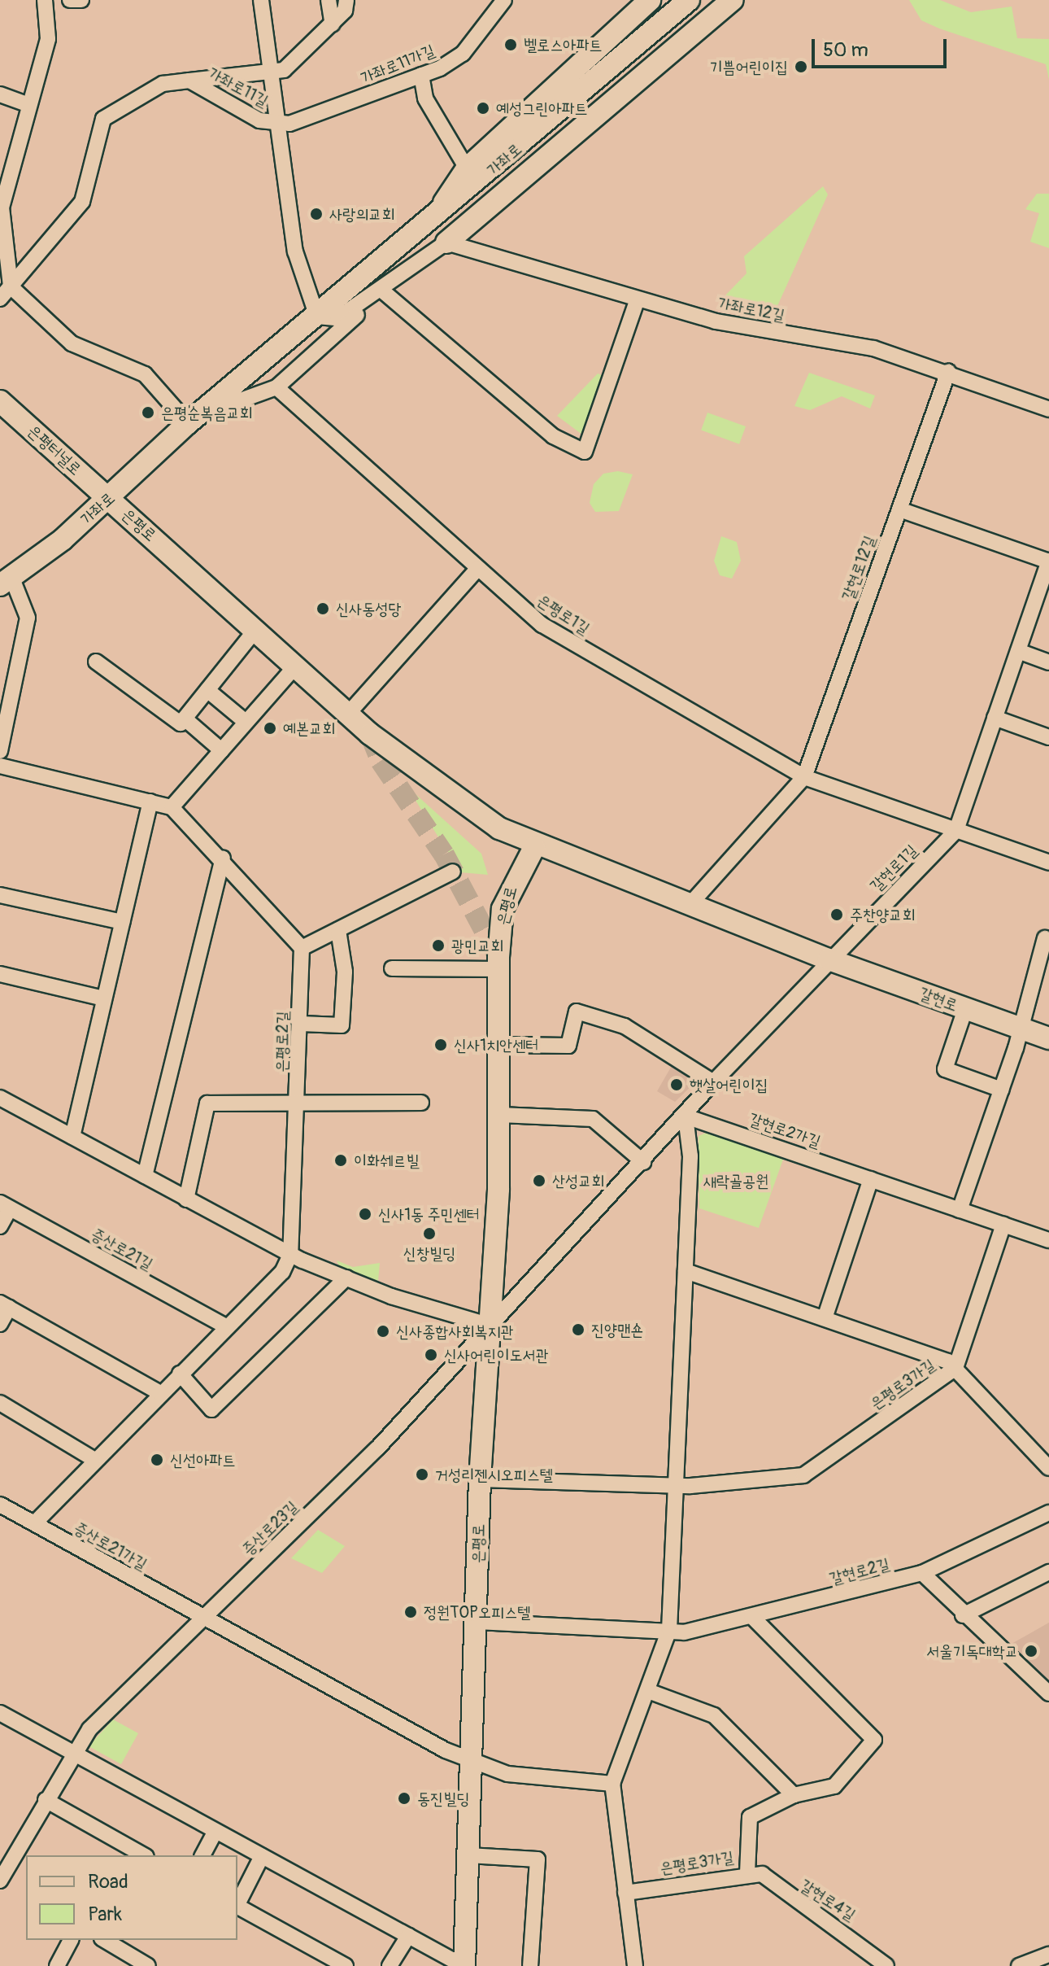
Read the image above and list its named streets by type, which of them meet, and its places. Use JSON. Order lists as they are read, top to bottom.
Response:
{
  "streets": {
    "main road": [
      "가좌로",
      "은평터널로",
      "은평로",
      "갈현로"
    ],
    "street": [
      "가좌로11가길",
      "가좌로11길",
      "가좌로12길",
      "갈현로12길",
      "은평로1길",
      "갈현로1길",
      "은평로2길",
      "갈현로2가길",
      "증산로21길",
      "은평로3가길",
      "증산로23길",
      "증산로21가길",
      "갈현로2길",
      "갈현로4길"
    ]
  },
  "crossings": [
    ["가좌로11가길", "가좌로11길"],
    ["가좌로11길", "가좌로"],
    ["가좌로", "가좌로12길"],
    ["가좌로", "은평터널로"],
    ["가좌로", "은평로"],
    ["가좌로12길", "갈현로12길"],
    ["은평터널로", "은평로"],
    ["은평로", "갈현로"],
    ["은평로", "은평로3가길"],
    ["은평로", "증산로23길"],
    ["은평로", "갈현로2길"],
    ["갈현로12길", "은평로1길"],
    ["갈현로1길", "갈현로"],
    ["은평로3가길", "갈현로2길"],
    ["은평로3가길", "갈현로4길"],
    ["증산로23길", "증산로21가길"]
  ],
  "parks": ["새락골공원"],
  "places": [
    "벨로스아파트",
    "기쁨어린이집",
    "예성그린아파트",
    "사랑의교회",
    "은평순복음교회",
    "신사동성당",
    "예본교회",
    "주찬양교회",
    "광민교회",
    "신사1치안센터",
    "햇살어린이집",
    "이화쉐르빌",
    "산성교회",
    "신사1동 주민센터",
    "신창빌딩",
    "진양맨숀",
    "신사종합사회복지관",
    "신사어린이도서관",
    "신선아파트",
    "거성리젠시오피스텔",
    "정원TOP오피스텔",
    "서울기독대학교",
    "동진빌딩"
  ],
  "legend": ["Road", "Park"],
  "scale_bar": "50 m"
}
